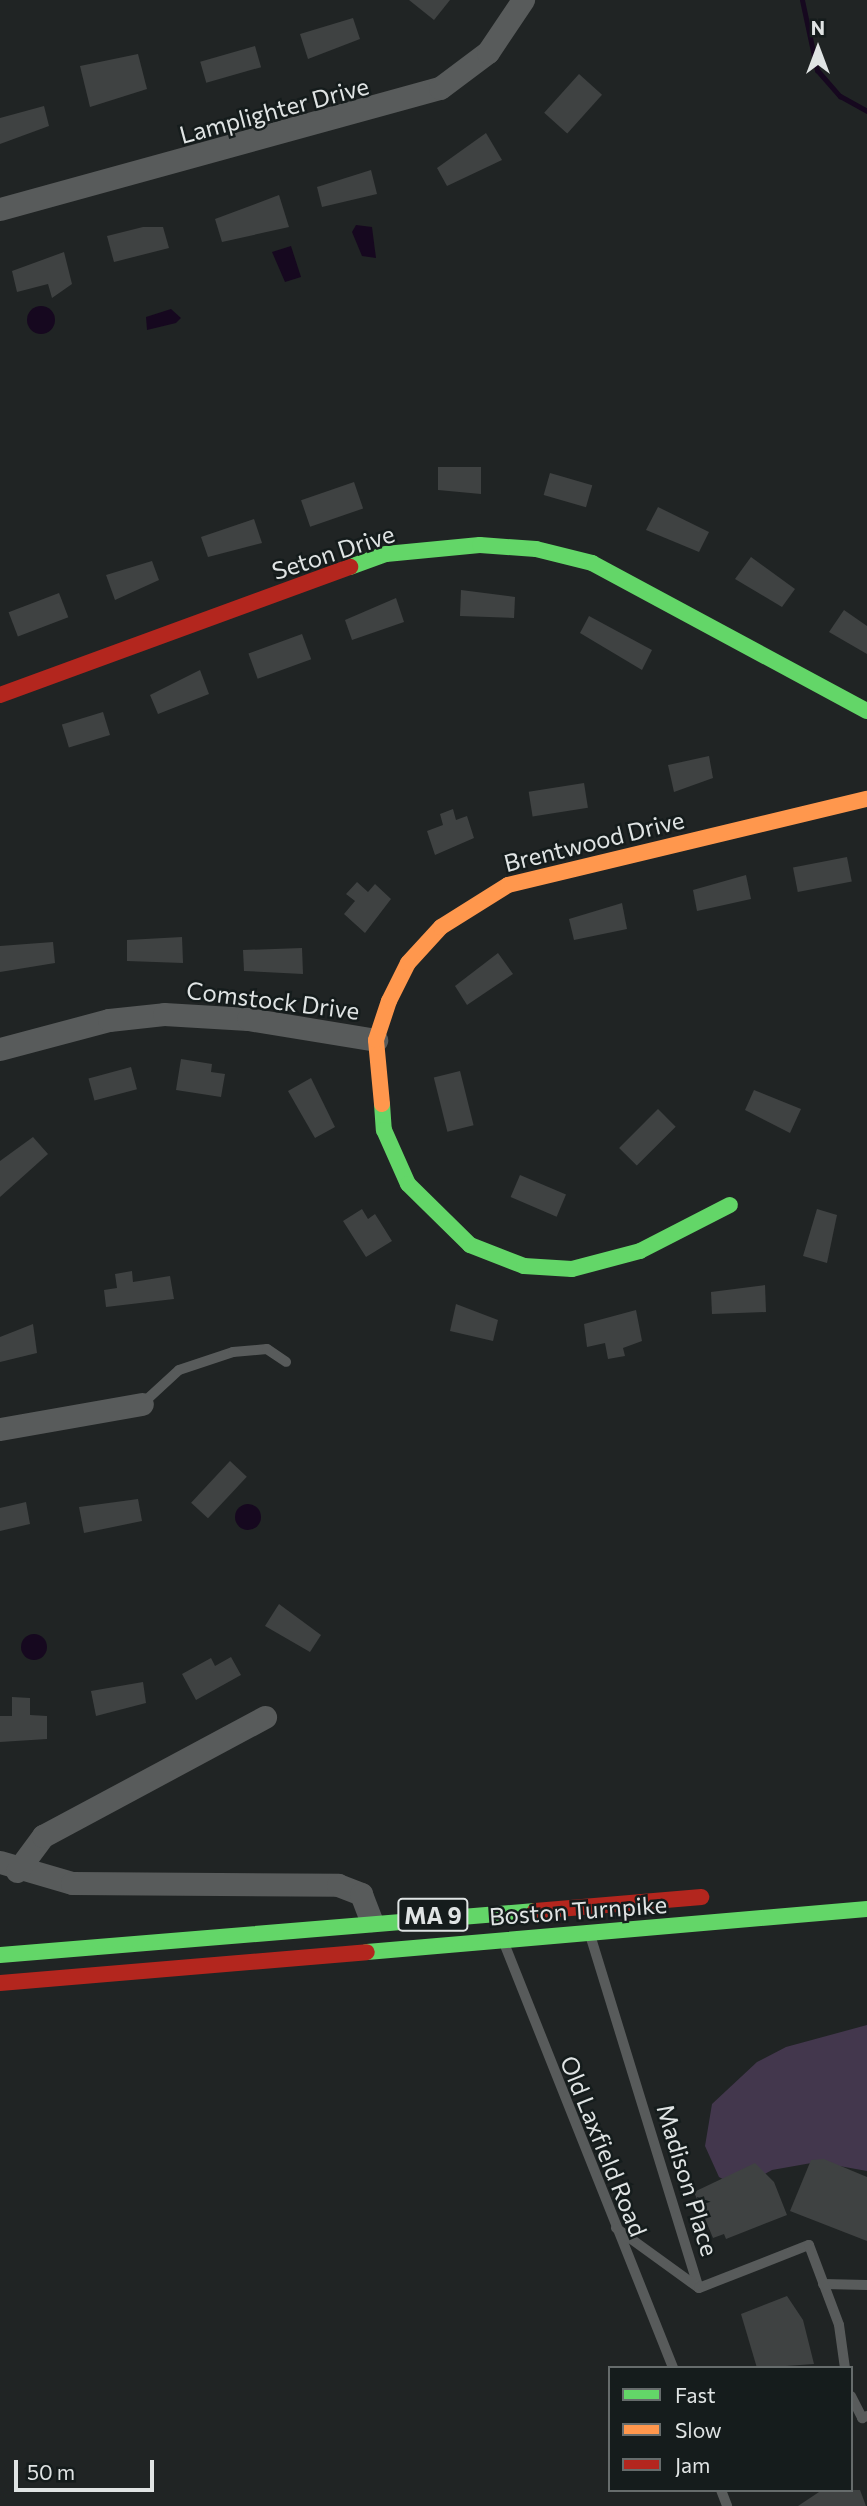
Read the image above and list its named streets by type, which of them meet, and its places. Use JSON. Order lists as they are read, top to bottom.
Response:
{
  "streets": {
    "main road": [
      "Seton Drive",
      "Brentwood Drive",
      "Boston Turnpike",
      "MA 9"
    ],
    "street": ["Lamplighter Drive", "Comstock Drive"],
    "lane": ["Old Laxfield Road", "Madison Place"]
  },
  "crossings": [
    ["Brentwood Drive", "Comstock Drive"],
    ["Boston Turnpike", "Old Laxfield Road"],
    ["Boston Turnpike", "Madison Place"]
  ],
  "legend": ["Fast", "Slow", "Jam"],
  "scale_bar": "50 m",
  "north": "top"
}
